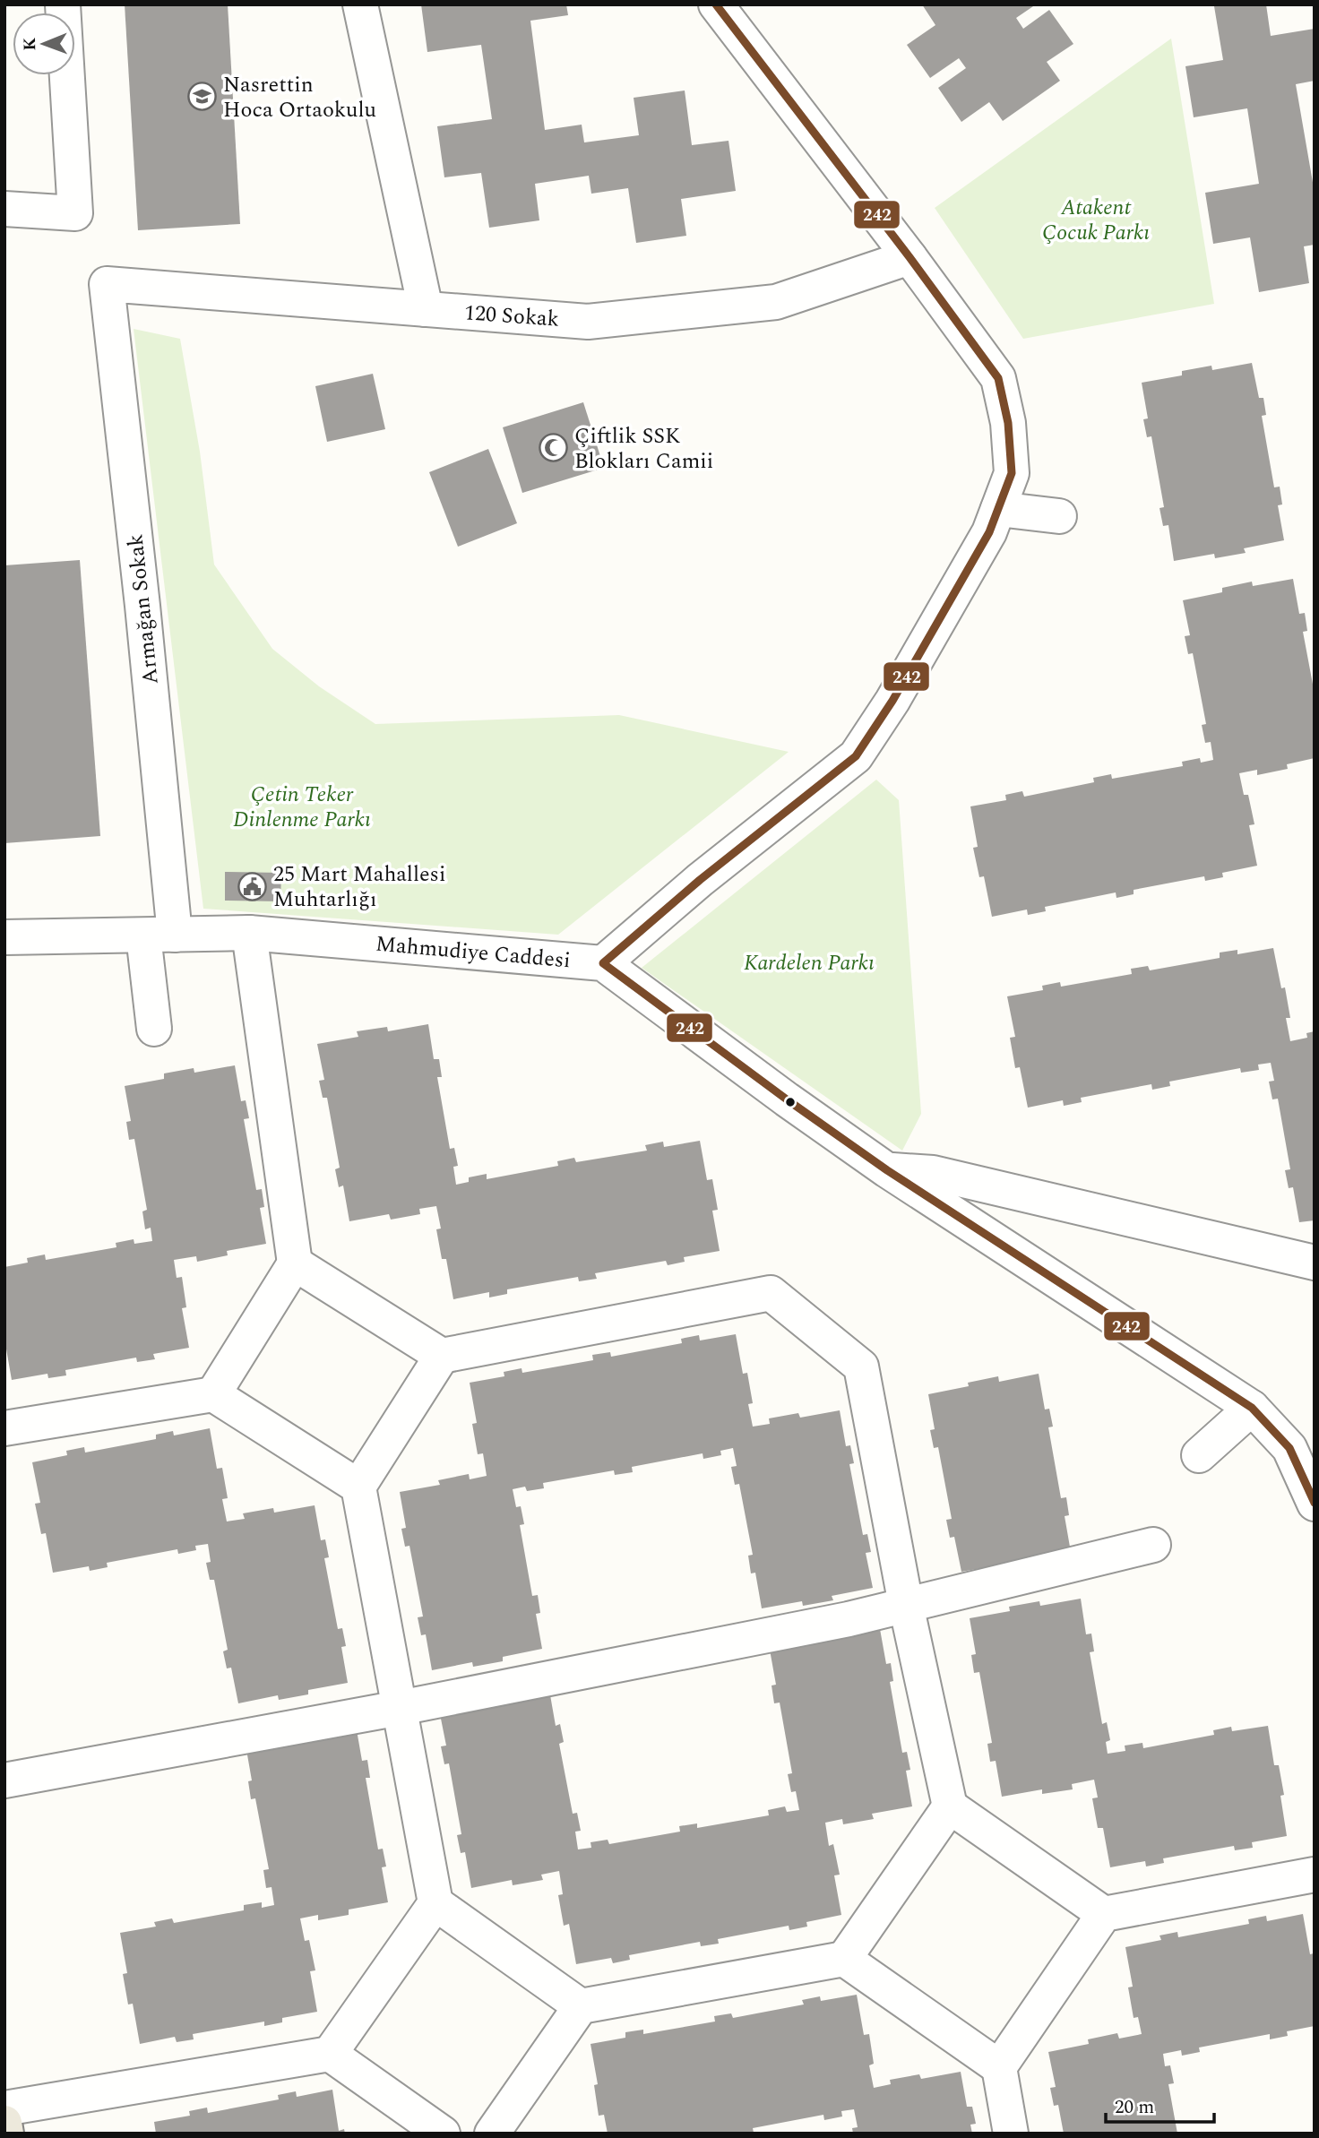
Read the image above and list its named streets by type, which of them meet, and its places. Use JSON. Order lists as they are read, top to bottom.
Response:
{
  "streets": {
    "street": ["120 Sokak", "Armağan Sokak", "Mahmudiye Caddesi"]
  },
  "crossings": [
    ["120 Sokak", "Armağan Sokak"],
    ["Armağan Sokak", "Mahmudiye Caddesi"]
  ],
  "parks": ["Atakent Çocuk Parkı", "Çetin Teker Dinlenme Parkı", "Kardelen Parkı"],
  "places": {
    "school or university": ["Nasrettin Hoca Ortaokulu"],
    "mosque": ["Çiftlik SSK Blokları Camii"],
    "public building": ["25 Mart Mahallesi Muhtarlığı"]
  },
  "lines": ["transit line 242"],
  "scale_bar": "20 m",
  "north": "left"
}
